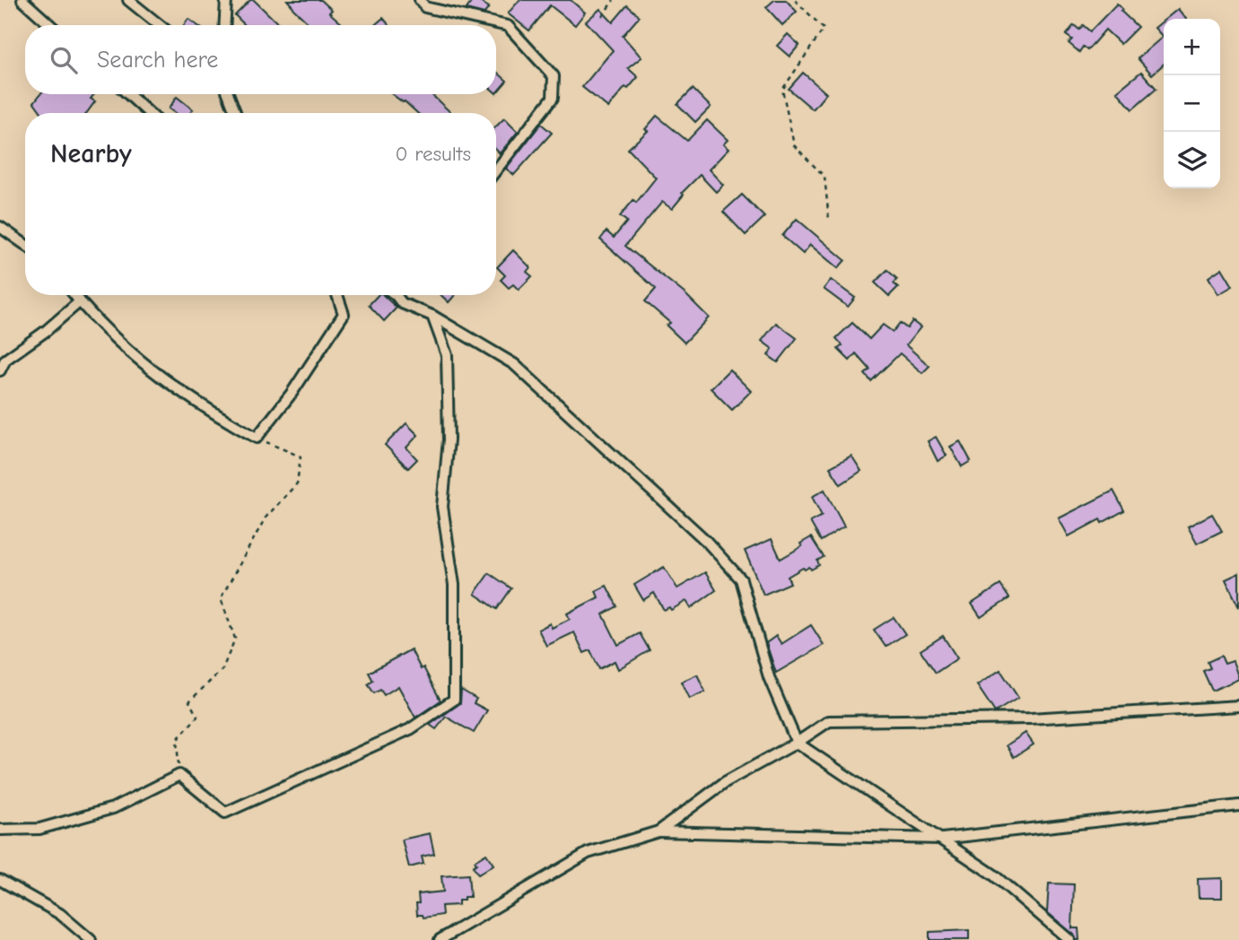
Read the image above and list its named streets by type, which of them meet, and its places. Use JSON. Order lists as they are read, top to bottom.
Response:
{
  "page": {
    "map_buttons": ["+", "−"],
    "search": "Search here",
    "heading": ["Nearby", "0 results"]
  }
}
